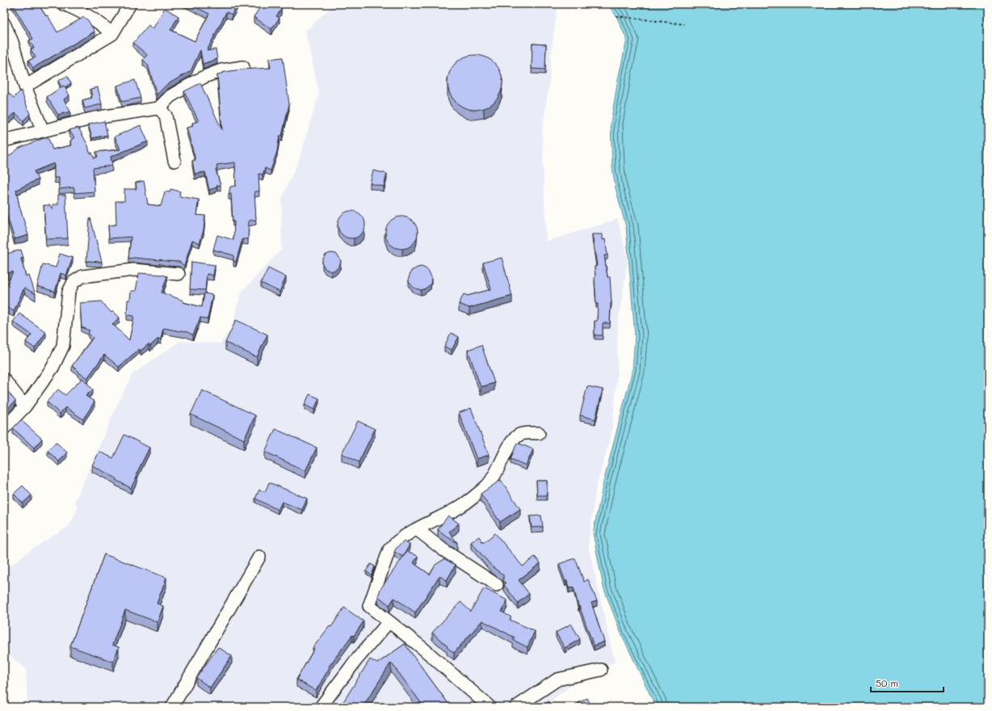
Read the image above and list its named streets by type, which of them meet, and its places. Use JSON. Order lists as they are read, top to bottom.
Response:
{
  "scale_bar": "50 m"
}
